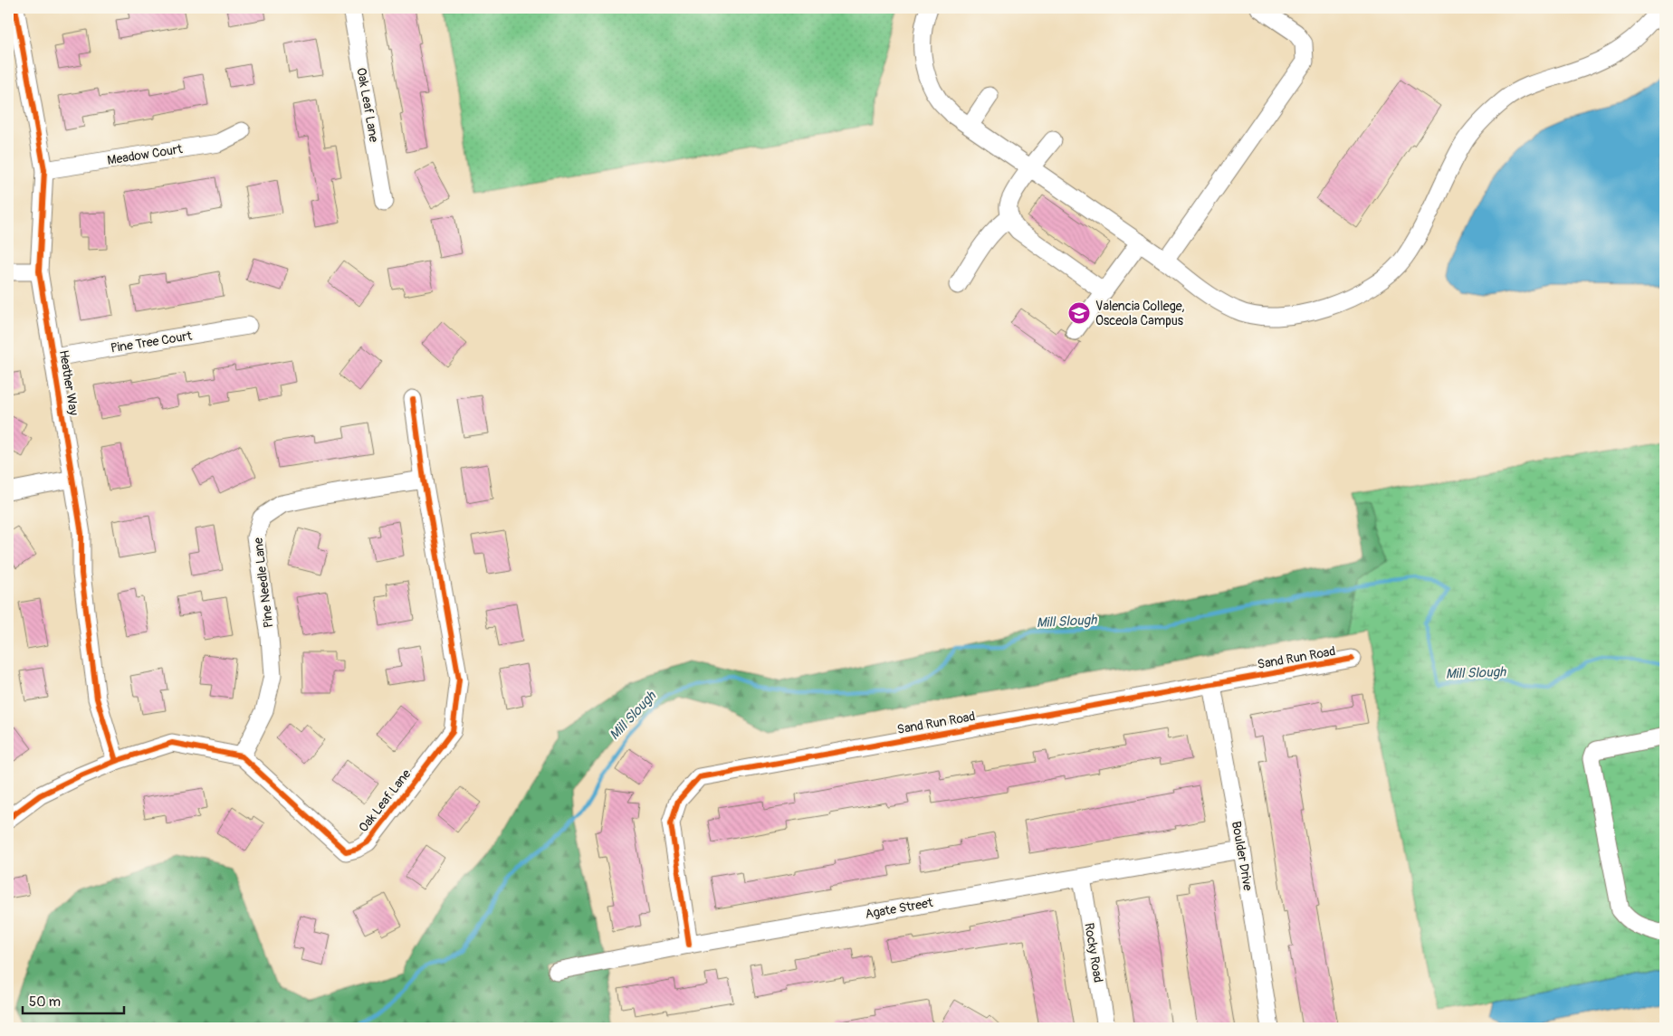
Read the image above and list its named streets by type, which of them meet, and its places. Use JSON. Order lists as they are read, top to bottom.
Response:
{
  "streets": {
    "street": [
      "Oak Leaf Lane",
      "Meadow Court",
      "Pine Tree Court",
      "Heather Way",
      "Pine Needle Lane",
      "Sand Run Road",
      "Boulder Drive",
      "Agate Street",
      "Rocky Road"
    ]
  },
  "crossings": [
    ["Oak Leaf Lane", "Pine Needle Lane"],
    ["Meadow Court", "Heather Way"],
    ["Pine Tree Court", "Heather Way"],
    ["Sand Run Road", "Boulder Drive"],
    ["Sand Run Road", "Agate Street"],
    ["Boulder Drive", "Agate Street"],
    ["Agate Street", "Rocky Road"]
  ],
  "water": ["Mill Slough"],
  "places": {
    "school or university": ["Valencia College, Osceola Campus"]
  },
  "scale_bar": "50 m"
}
